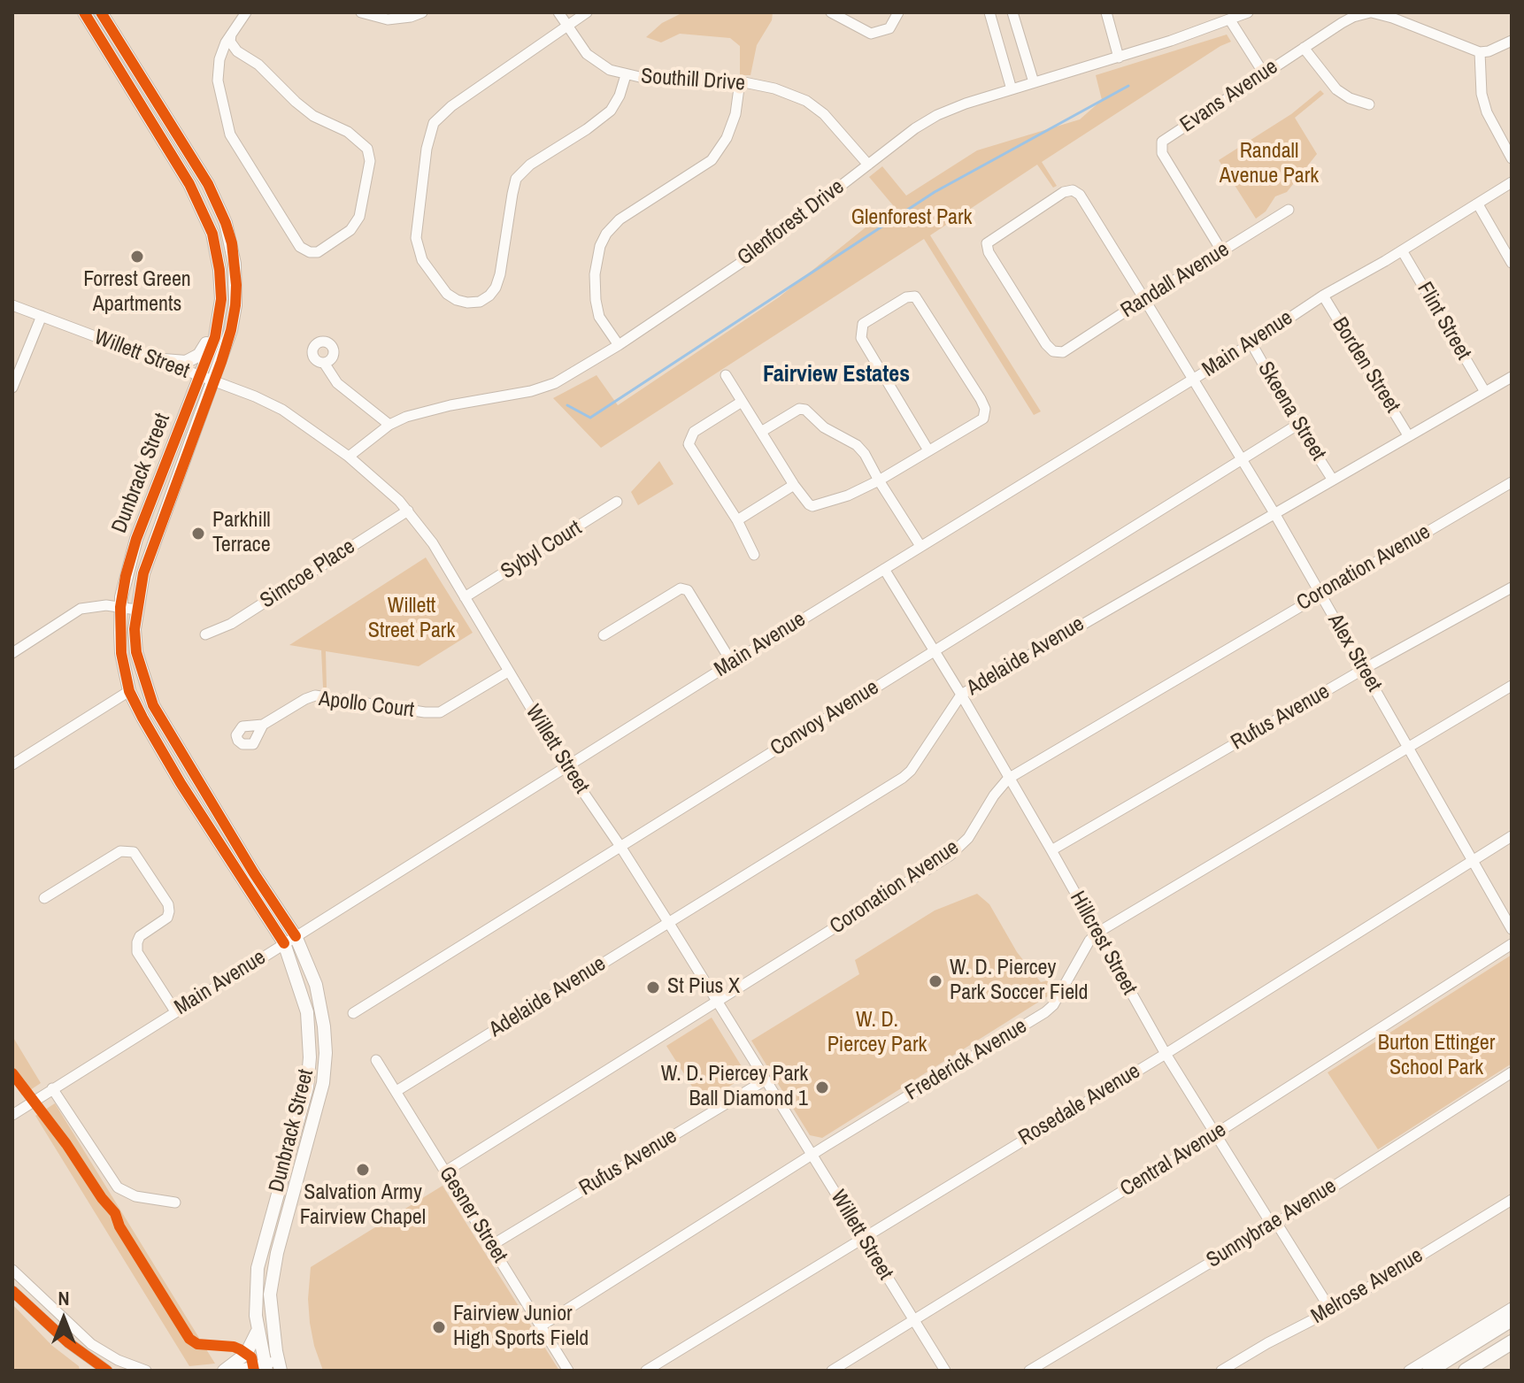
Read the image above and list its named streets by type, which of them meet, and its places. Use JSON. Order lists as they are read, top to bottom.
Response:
{
  "streets": {
    "main road": ["Dunbrack Street"],
    "street": [
      "Southill Drive",
      "Evans Avenue",
      "Glenforest Drive",
      "Randall Avenue",
      "Flint Street",
      "Main Avenue",
      "Willett Street",
      "Borden Street",
      "Skeena Street",
      "Sybyl Court",
      "Coronation Avenue",
      "Simcoe Place",
      "Alex Street",
      "Adelaide Avenue",
      "Apollo Court",
      "Rufus Avenue",
      "Convoy Avenue",
      "Hillcrest Street",
      "Frederick Avenue",
      "Rosedale Avenue",
      "Central Avenue",
      "Gesner Street",
      "Sunnybrae Avenue",
      "Melrose Avenue"
    ]
  },
  "crossings": [
    ["Southill Drive", "Glenforest Drive"],
    ["Evans Avenue", "Randall Avenue"],
    ["Glenforest Drive", "Willett Street"],
    ["Randall Avenue", "Alex Street"],
    ["Flint Street", "Main Avenue"],
    ["Flint Street", "Adelaide Avenue"],
    ["Main Avenue", "Willett Street"],
    ["Main Avenue", "Borden Street"],
    ["Main Avenue", "Skeena Street"],
    ["Main Avenue", "Dunbrack Street"],
    ["Main Avenue", "Alex Street"],
    ["Main Avenue", "Hillcrest Street"],
    ["Willett Street", "Dunbrack Street"],
    ["Willett Street", "Sybyl Court"],
    ["Willett Street", "Coronation Avenue"],
    ["Willett Street", "Simcoe Place"],
    ["Willett Street", "Adelaide Avenue"],
    ["Willett Street", "Apollo Court"],
    ["Willett Street", "Rufus Avenue"],
    ["Willett Street", "Convoy Avenue"],
    ["Willett Street", "Frederick Avenue"],
    ["Willett Street", "Rosedale Avenue"],
    ["Willett Street", "Central Avenue"],
    ["Borden Street", "Adelaide Avenue"],
    ["Skeena Street", "Adelaide Avenue"],
    ["Skeena Street", "Convoy Avenue"],
    ["Coronation Avenue", "Alex Street"],
    ["Coronation Avenue", "Hillcrest Street"],
    ["Coronation Avenue", "Gesner Street"],
    ["Alex Street", "Adelaide Avenue"],
    ["Alex Street", "Rufus Avenue"],
    ["Alex Street", "Convoy Avenue"],
    ["Alex Street", "Frederick Avenue"],
    ["Alex Street", "Rosedale Avenue"],
    ["Adelaide Avenue", "Hillcrest Street"],
    ["Adelaide Avenue", "Gesner Street"],
    ["Rufus Avenue", "Hillcrest Street"],
    ["Rufus Avenue", "Gesner Street"],
    ["Convoy Avenue", "Hillcrest Street"],
    ["Hillcrest Street", "Frederick Avenue"],
    ["Hillcrest Street", "Rosedale Avenue"],
    ["Hillcrest Street", "Central Avenue"],
    ["Hillcrest Street", "Sunnybrae Avenue"],
    ["Hillcrest Street", "Melrose Avenue"],
    ["Frederick Avenue", "Gesner Street"]
  ],
  "districts": ["Fairview Estates"],
  "parks": [
    "Randall Avenue Park",
    "Glenforest Park",
    "Willett Street Park",
    "W. D. Piercey Park",
    "Burton Ettinger School Park"
  ],
  "places": [
    "Forrest Green Apartments",
    "Parkhill Terrace",
    "W. D. Piercey Park Soccer Field",
    "St Pius X",
    "W. D. Piercey Park Ball Diamond 1",
    "Salvation Army Fairview Chapel",
    "Fairview Junior High Sports Field"
  ],
  "north": "top"
}
